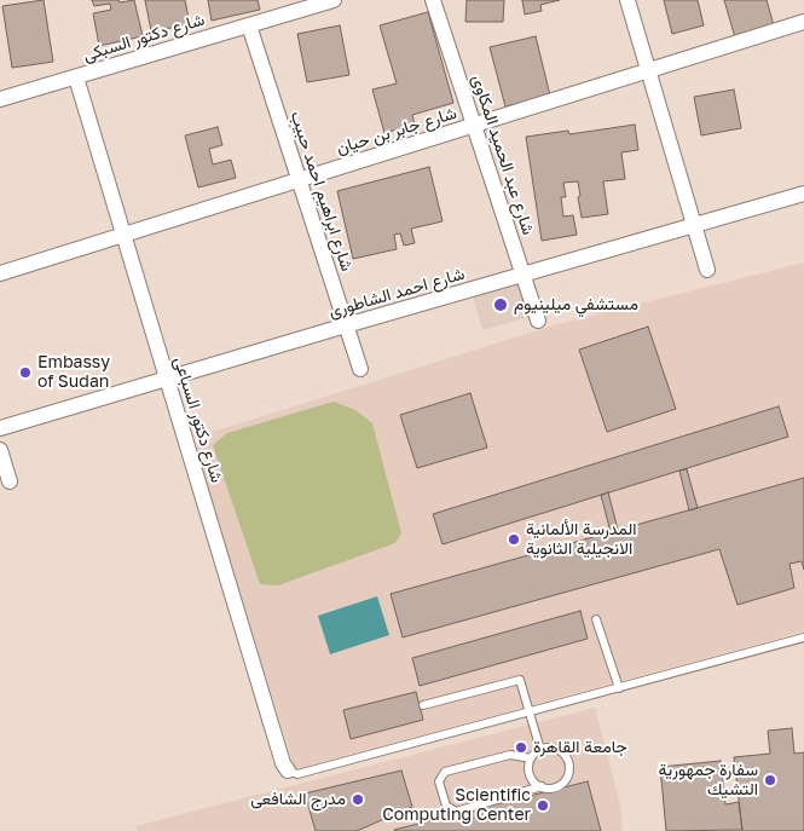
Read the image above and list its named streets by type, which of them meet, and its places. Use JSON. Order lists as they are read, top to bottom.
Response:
{
  "streets": {
    "street": [
      "شارع دكتور السبكى",
      "شارع جابر بن حيان",
      "شارع عبد الحميد المكاوى",
      "شارع ابراهيم احمد حبيب",
      "شارع احمد الشاطورى",
      "شارع دكتور السباعى"
    ]
  },
  "crossings": [
    ["شارع دكتور السبكى", "شارع ابراهيم احمد حبيب"],
    ["شارع دكتور السبكى", "شارع دكتور السباعى"],
    ["شارع جابر بن حيان", "شارع عبد الحميد المكاوى"],
    ["شارع جابر بن حيان", "شارع ابراهيم احمد حبيب"],
    ["شارع جابر بن حيان", "شارع دكتور السباعى"],
    ["شارع عبد الحميد المكاوى", "شارع احمد الشاطورى"],
    ["شارع ابراهيم احمد حبيب", "شارع احمد الشاطورى"],
    ["شارع احمد الشاطورى", "شارع دكتور السباعى"]
  ],
  "places": [
    "مستشفي ميلينيوم",
    "Embassy of Sudan",
    "المدرسة الألمانية الانجيلية الثانوية",
    "جامعة القاهرة",
    "سفارة جمهورية التشيك",
    "مدرج الشافعى",
    "Scientific Computing Center"
  ]
}
